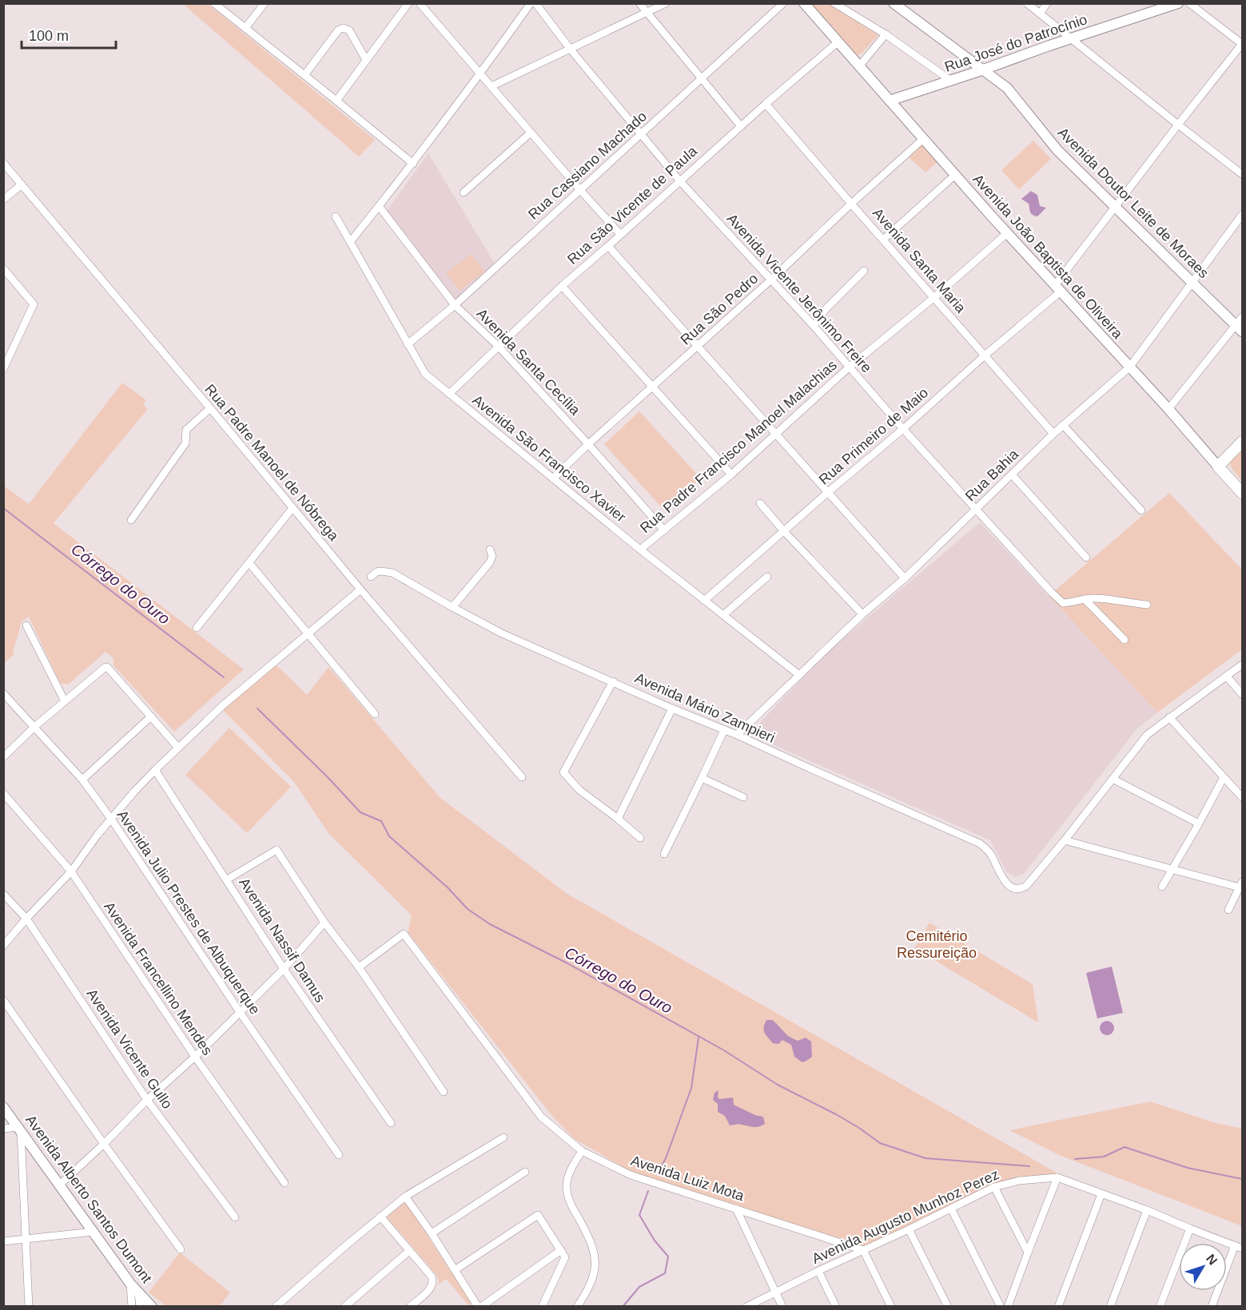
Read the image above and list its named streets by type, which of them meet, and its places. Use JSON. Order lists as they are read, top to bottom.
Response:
{
  "streets": {
    "street": [
      "Rua José do Patrocínio",
      "Rua Cassiano Machado",
      "Avenida Doutor Leite de Moraes",
      "Rua São Vicente de Paula",
      "Avenida João Baptista de Oliveira",
      "Avenida Santa Maria",
      "Avenida Vicente Jerônimo Freire",
      "Rua São Pedro",
      "Avenida Santa Cecília",
      "Rua Primeiro de Maio",
      "Rua Padre Francisco Manoel Malachias",
      "Avenida São Francisco Xavier",
      "Rua Padre Manoel de Nóbrega",
      "Rua Bahia",
      "Avenida Mário Zampieri",
      "Avenida Julio Prestes de Albuquerque",
      "Avenida Nassif Damus",
      "Avenida Francellino Mendes",
      "Avenida Vicente Gullo",
      "Avenida Luiz Mota",
      "Avenida Alberto Santos Dumont",
      "Avenida Augusto Munhoz Perez"
    ]
  },
  "crossings": [
    ["Rua José do Patrocínio", "Avenida Doutor Leite de Moraes"],
    ["Rua José do Patrocínio", "Avenida João Baptista de Oliveira"],
    ["Rua Cassiano Machado", "Avenida Vicente Jerônimo Freire"],
    ["Rua Cassiano Machado", "Avenida Santa Cecília"],
    ["Rua Cassiano Machado", "Avenida São Francisco Xavier"],
    ["Avenida Doutor Leite de Moraes", "Rua Primeiro de Maio"],
    ["Avenida Doutor Leite de Moraes", "Rua Bahia"],
    ["Rua São Vicente de Paula", "Avenida João Baptista de Oliveira"],
    ["Rua São Vicente de Paula", "Avenida Santa Maria"],
    ["Rua São Vicente de Paula", "Avenida Vicente Jerônimo Freire"],
    ["Rua São Vicente de Paula", "Avenida Santa Cecília"],
    ["Rua São Vicente de Paula", "Avenida São Francisco Xavier"],
    ["Avenida João Baptista de Oliveira", "Rua São Pedro"],
    ["Avenida João Baptista de Oliveira", "Rua Primeiro de Maio"],
    ["Avenida João Baptista de Oliveira", "Rua Padre Francisco Manoel Malachias"],
    ["Avenida João Baptista de Oliveira", "Rua Bahia"],
    ["Avenida Santa Maria", "Rua São Pedro"],
    ["Avenida Santa Maria", "Rua Primeiro de Maio"],
    ["Avenida Santa Maria", "Rua Padre Francisco Manoel Malachias"],
    ["Avenida Santa Maria", "Rua Bahia"],
    ["Avenida Vicente Jerônimo Freire", "Rua São Pedro"],
    ["Avenida Vicente Jerônimo Freire", "Rua Primeiro de Maio"],
    ["Avenida Vicente Jerônimo Freire", "Rua Padre Francisco Manoel Malachias"],
    ["Avenida Vicente Jerônimo Freire", "Rua Bahia"],
    ["Rua São Pedro", "Avenida Santa Cecília"],
    ["Rua São Pedro", "Avenida São Francisco Xavier"],
    ["Avenida Santa Cecília", "Rua Padre Francisco Manoel Malachias"],
    ["Rua Primeiro de Maio", "Avenida São Francisco Xavier"],
    ["Rua Padre Francisco Manoel Malachias", "Avenida São Francisco Xavier"],
    ["Avenida São Francisco Xavier", "Rua Bahia"],
    ["Rua Bahia", "Avenida Mário Zampieri"],
    ["Avenida Luiz Mota", "Avenida Augusto Munhoz Perez"]
  ],
  "water": ["Córrego do Ouro"],
  "parks": ["Cemitério Ressureição"],
  "scale_bar": "100 m",
  "north": "top right"
}
